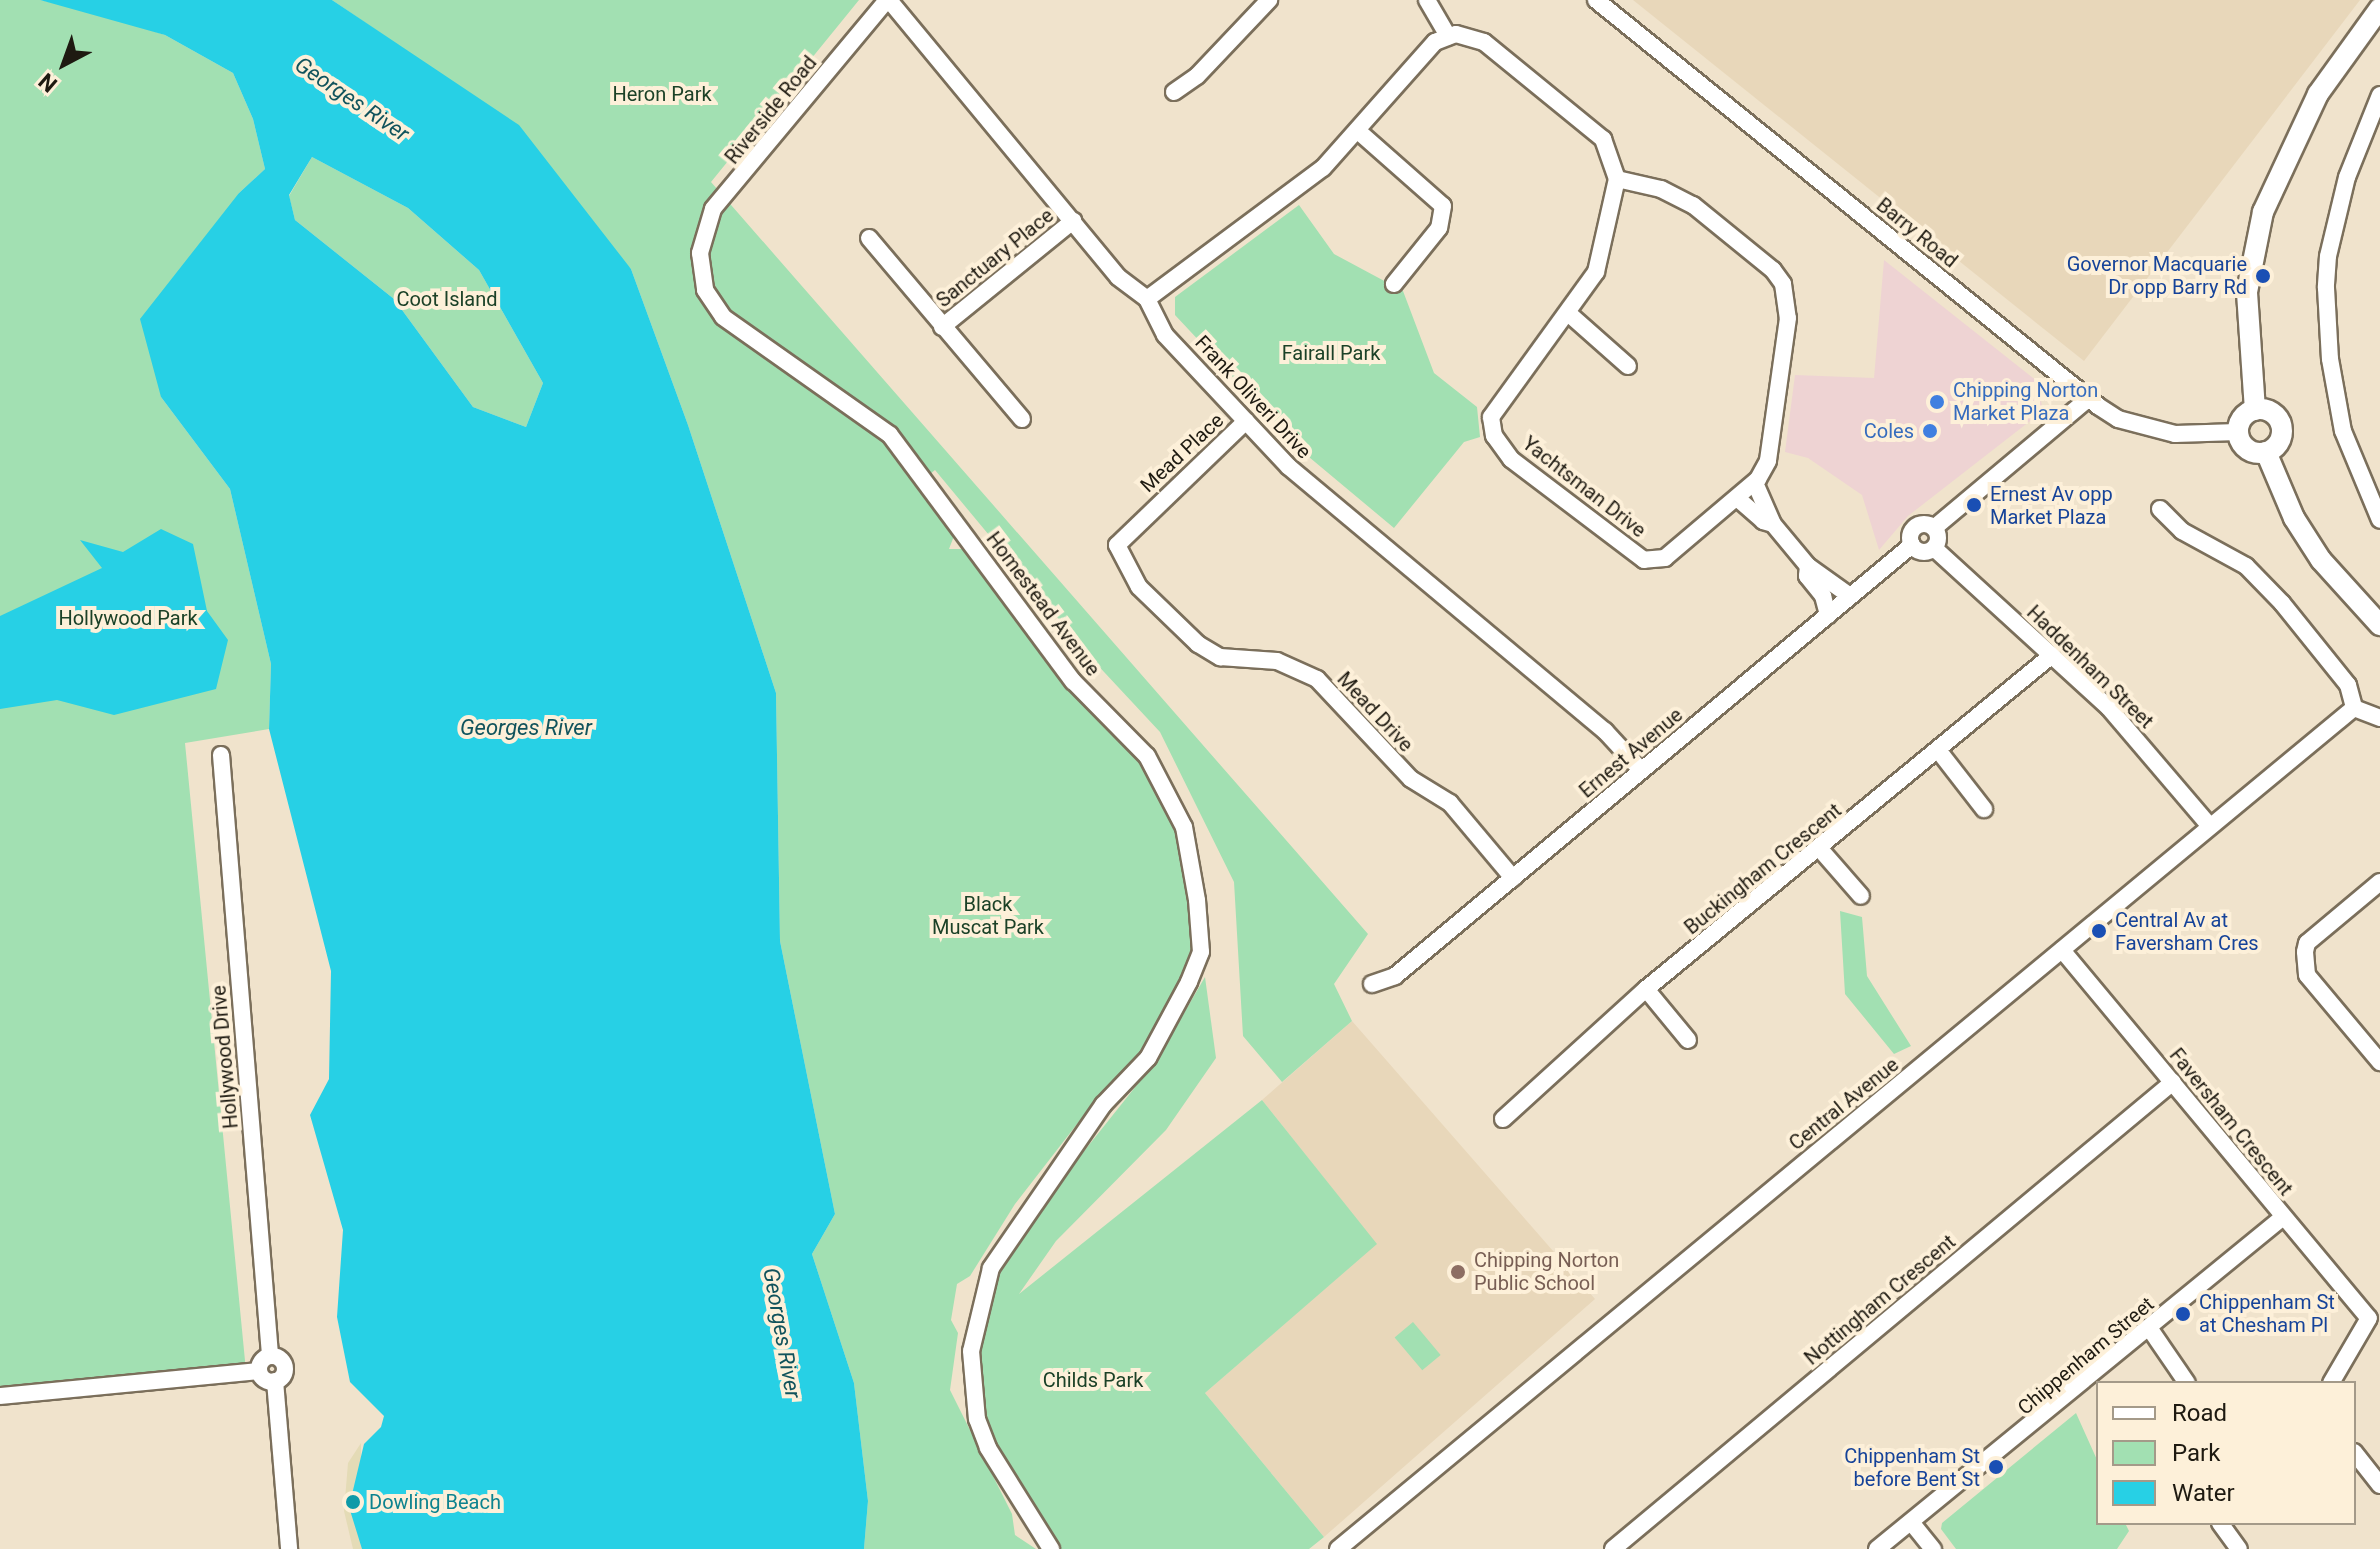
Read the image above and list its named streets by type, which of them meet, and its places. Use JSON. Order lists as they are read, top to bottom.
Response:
{
  "streets": {
    "street": [
      "Riverside Road",
      "Barry Road",
      "Sanctuary Place",
      "Frank Oliveri Drive",
      "Mead Place",
      "Yachtsman Drive",
      "Homestead Avenue",
      "Haddenham Street",
      "Mead Drive",
      "Ernest Avenue",
      "Buckingham Crescent",
      "Hollywood Drive",
      "Central Avenue",
      "Faversham Crescent",
      "Nottingham Crescent",
      "Chippenham Street"
    ]
  },
  "crossings": [
    ["Riverside Road", "Frank Oliveri Drive"],
    ["Riverside Road", "Homestead Avenue"],
    ["Sanctuary Place", "Frank Oliveri Drive"],
    ["Frank Oliveri Drive", "Mead Place"],
    ["Frank Oliveri Drive", "Ernest Avenue"],
    ["Mead Place", "Mead Drive"],
    ["Haddenham Street", "Ernest Avenue"],
    ["Haddenham Street", "Buckingham Crescent"],
    ["Haddenham Street", "Central Avenue"],
    ["Mead Drive", "Ernest Avenue"],
    ["Central Avenue", "Faversham Crescent"],
    ["Faversham Crescent", "Nottingham Crescent"],
    ["Faversham Crescent", "Chippenham Street"]
  ],
  "water": ["Georges River"],
  "parks": [
    "Heron Park",
    "Coot Island",
    "Fairall Park",
    "Hollywood Park",
    "Black Muscat Park",
    "Childs Park"
  ],
  "places": [
    "Governor Macquarie Dr opp Barry Rd",
    "Chipping Norton Market Plaza",
    "Coles",
    "Ernest Av opp Market Plaza",
    "Central Av at Faversham Cres",
    "Chipping Norton Public School",
    "Chippenham St at Chesham Pl",
    "Chippenham St before Bent St",
    "Dowling Beach"
  ],
  "legend": ["Road", "Park", "Water"],
  "north": "bottom left"
}
